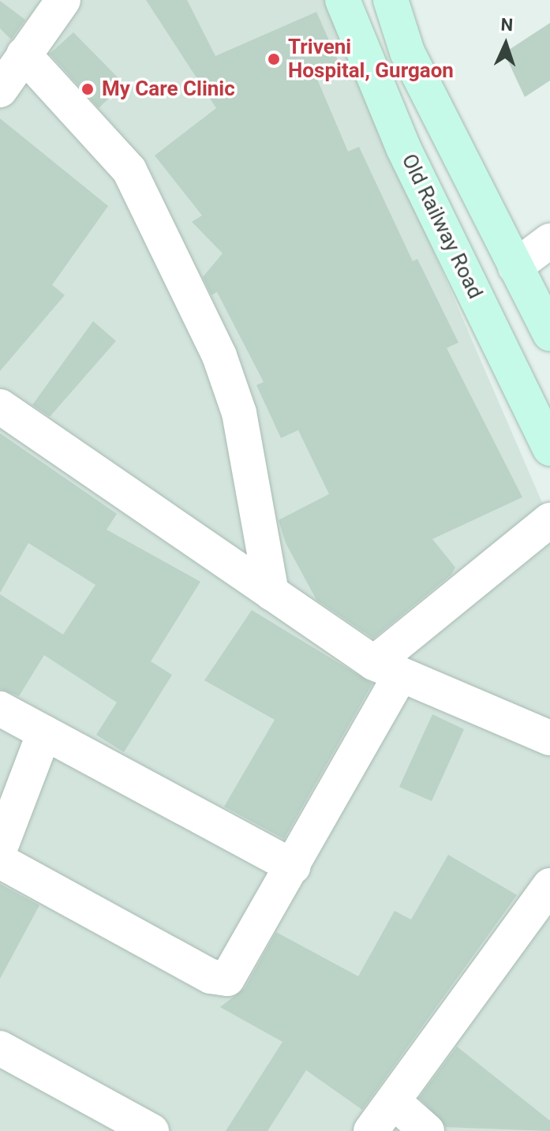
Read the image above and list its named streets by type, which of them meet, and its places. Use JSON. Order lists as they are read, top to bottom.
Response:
{
  "streets": {
    "main road": ["Old Railway Road"]
  },
  "places": ["Triveni Hospital, Gurgaon", "My Care Clinic"],
  "north": "top"
}
